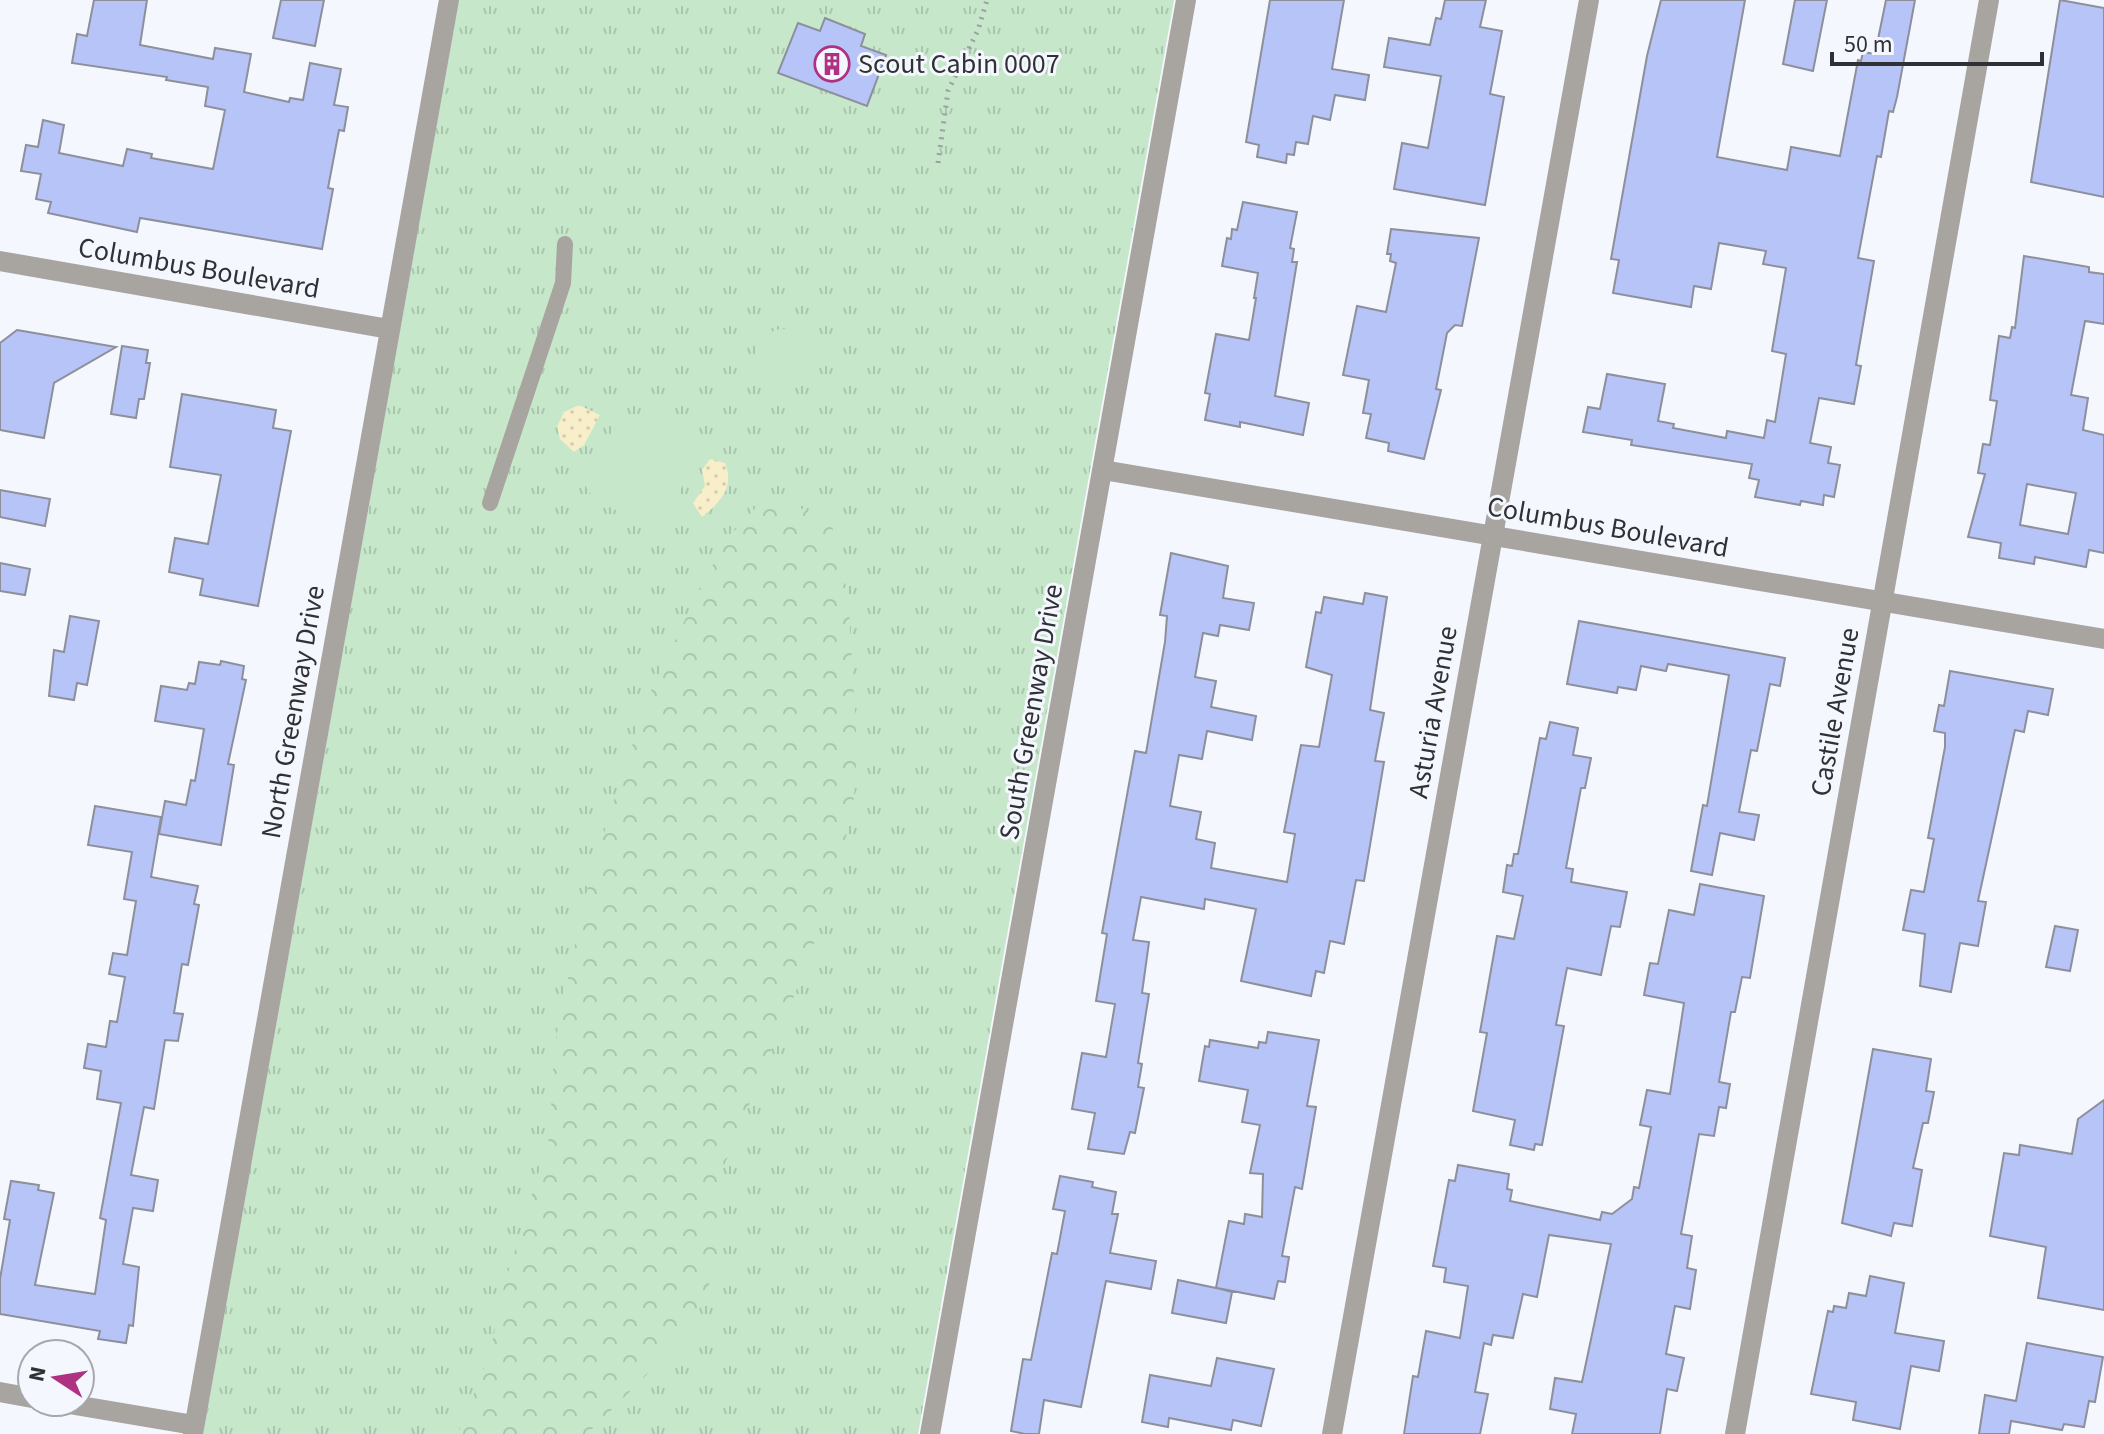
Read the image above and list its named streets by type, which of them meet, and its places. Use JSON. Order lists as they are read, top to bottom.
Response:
{
  "streets": {
    "street": [
      "Columbus Boulevard",
      "North Greenway Drive",
      "South Greenway Drive",
      "Asturia Avenue",
      "Castile Avenue"
    ]
  },
  "crossings": [
    ["Columbus Boulevard", "North Greenway Drive"],
    ["Columbus Boulevard", "South Greenway Drive"],
    ["Columbus Boulevard", "Asturia Avenue"],
    ["Columbus Boulevard", "Castile Avenue"]
  ],
  "places": {
    "building": ["Scout Cabin 0007"]
  },
  "scale_bar": "50 m",
  "north": "left"
}
